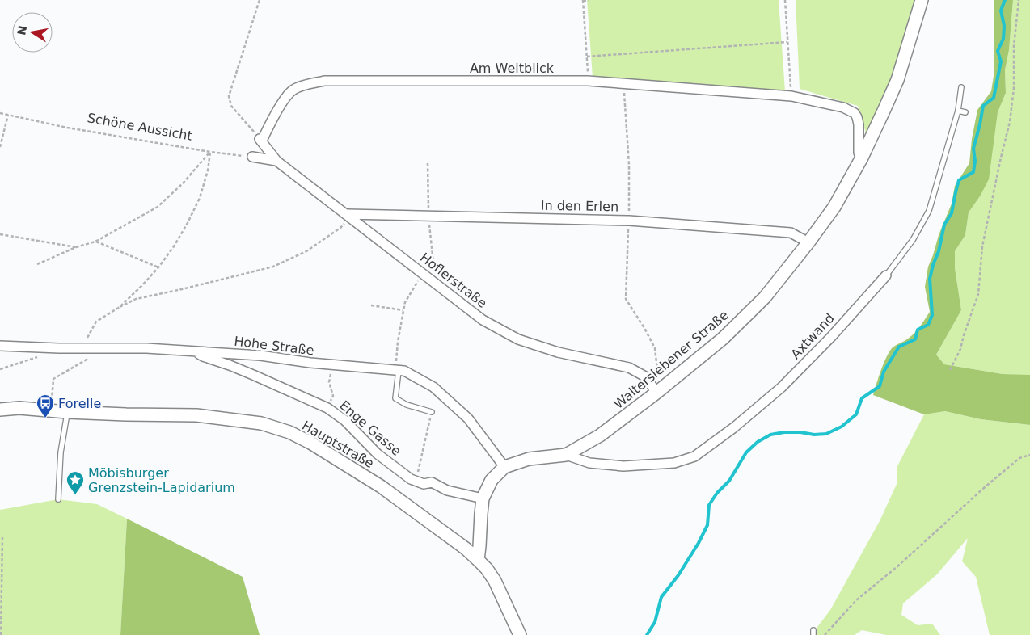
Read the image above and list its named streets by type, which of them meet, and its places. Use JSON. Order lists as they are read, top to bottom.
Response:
{
  "streets": {
    "street": [
      "Am Weitblick",
      "In den Erlen",
      "Hoflerstraße",
      "Axtwand",
      "Hohe Straße",
      "Walterslebener Straße",
      "Enge Gasse",
      "Hauptstraße"
    ],
    "path": ["Schöne Aussicht"]
  },
  "crossings": [
    ["Am Weitblick", "Hoflerstraße"],
    ["Am Weitblick", "Walterslebener Straße"],
    ["In den Erlen", "Hoflerstraße"],
    ["In den Erlen", "Walterslebener Straße"],
    ["Hoflerstraße", "Walterslebener Straße"],
    ["Axtwand", "Walterslebener Straße"],
    ["Hohe Straße", "Walterslebener Straße"],
    ["Hohe Straße", "Enge Gasse"],
    ["Walterslebener Straße", "Enge Gasse"],
    ["Walterslebener Straße", "Hauptstraße"]
  ],
  "places": {
    "bus stop": ["Forelle"],
    "place": ["Möbisburger Grenzstein-Lapidarium"]
  },
  "north": "left"
}
